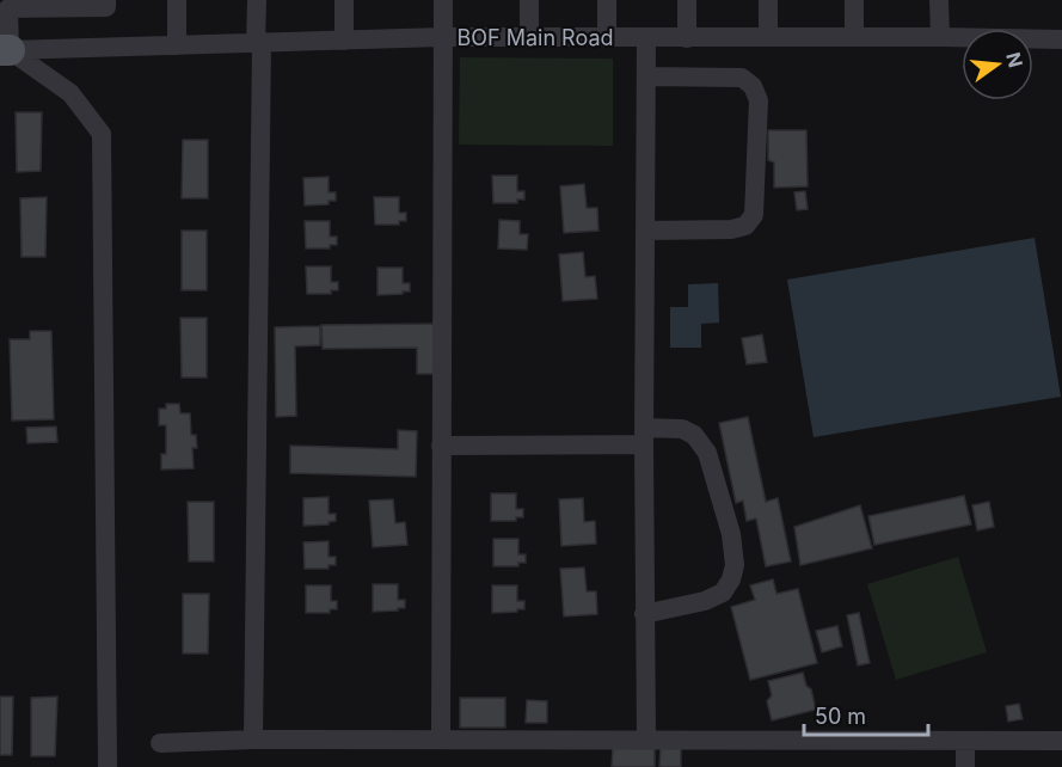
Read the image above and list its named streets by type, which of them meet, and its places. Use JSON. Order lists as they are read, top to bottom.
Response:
{
  "streets": {
    "street": ["BOF Main Road"]
  },
  "scale_bar": "50 m",
  "north": "right"
}
